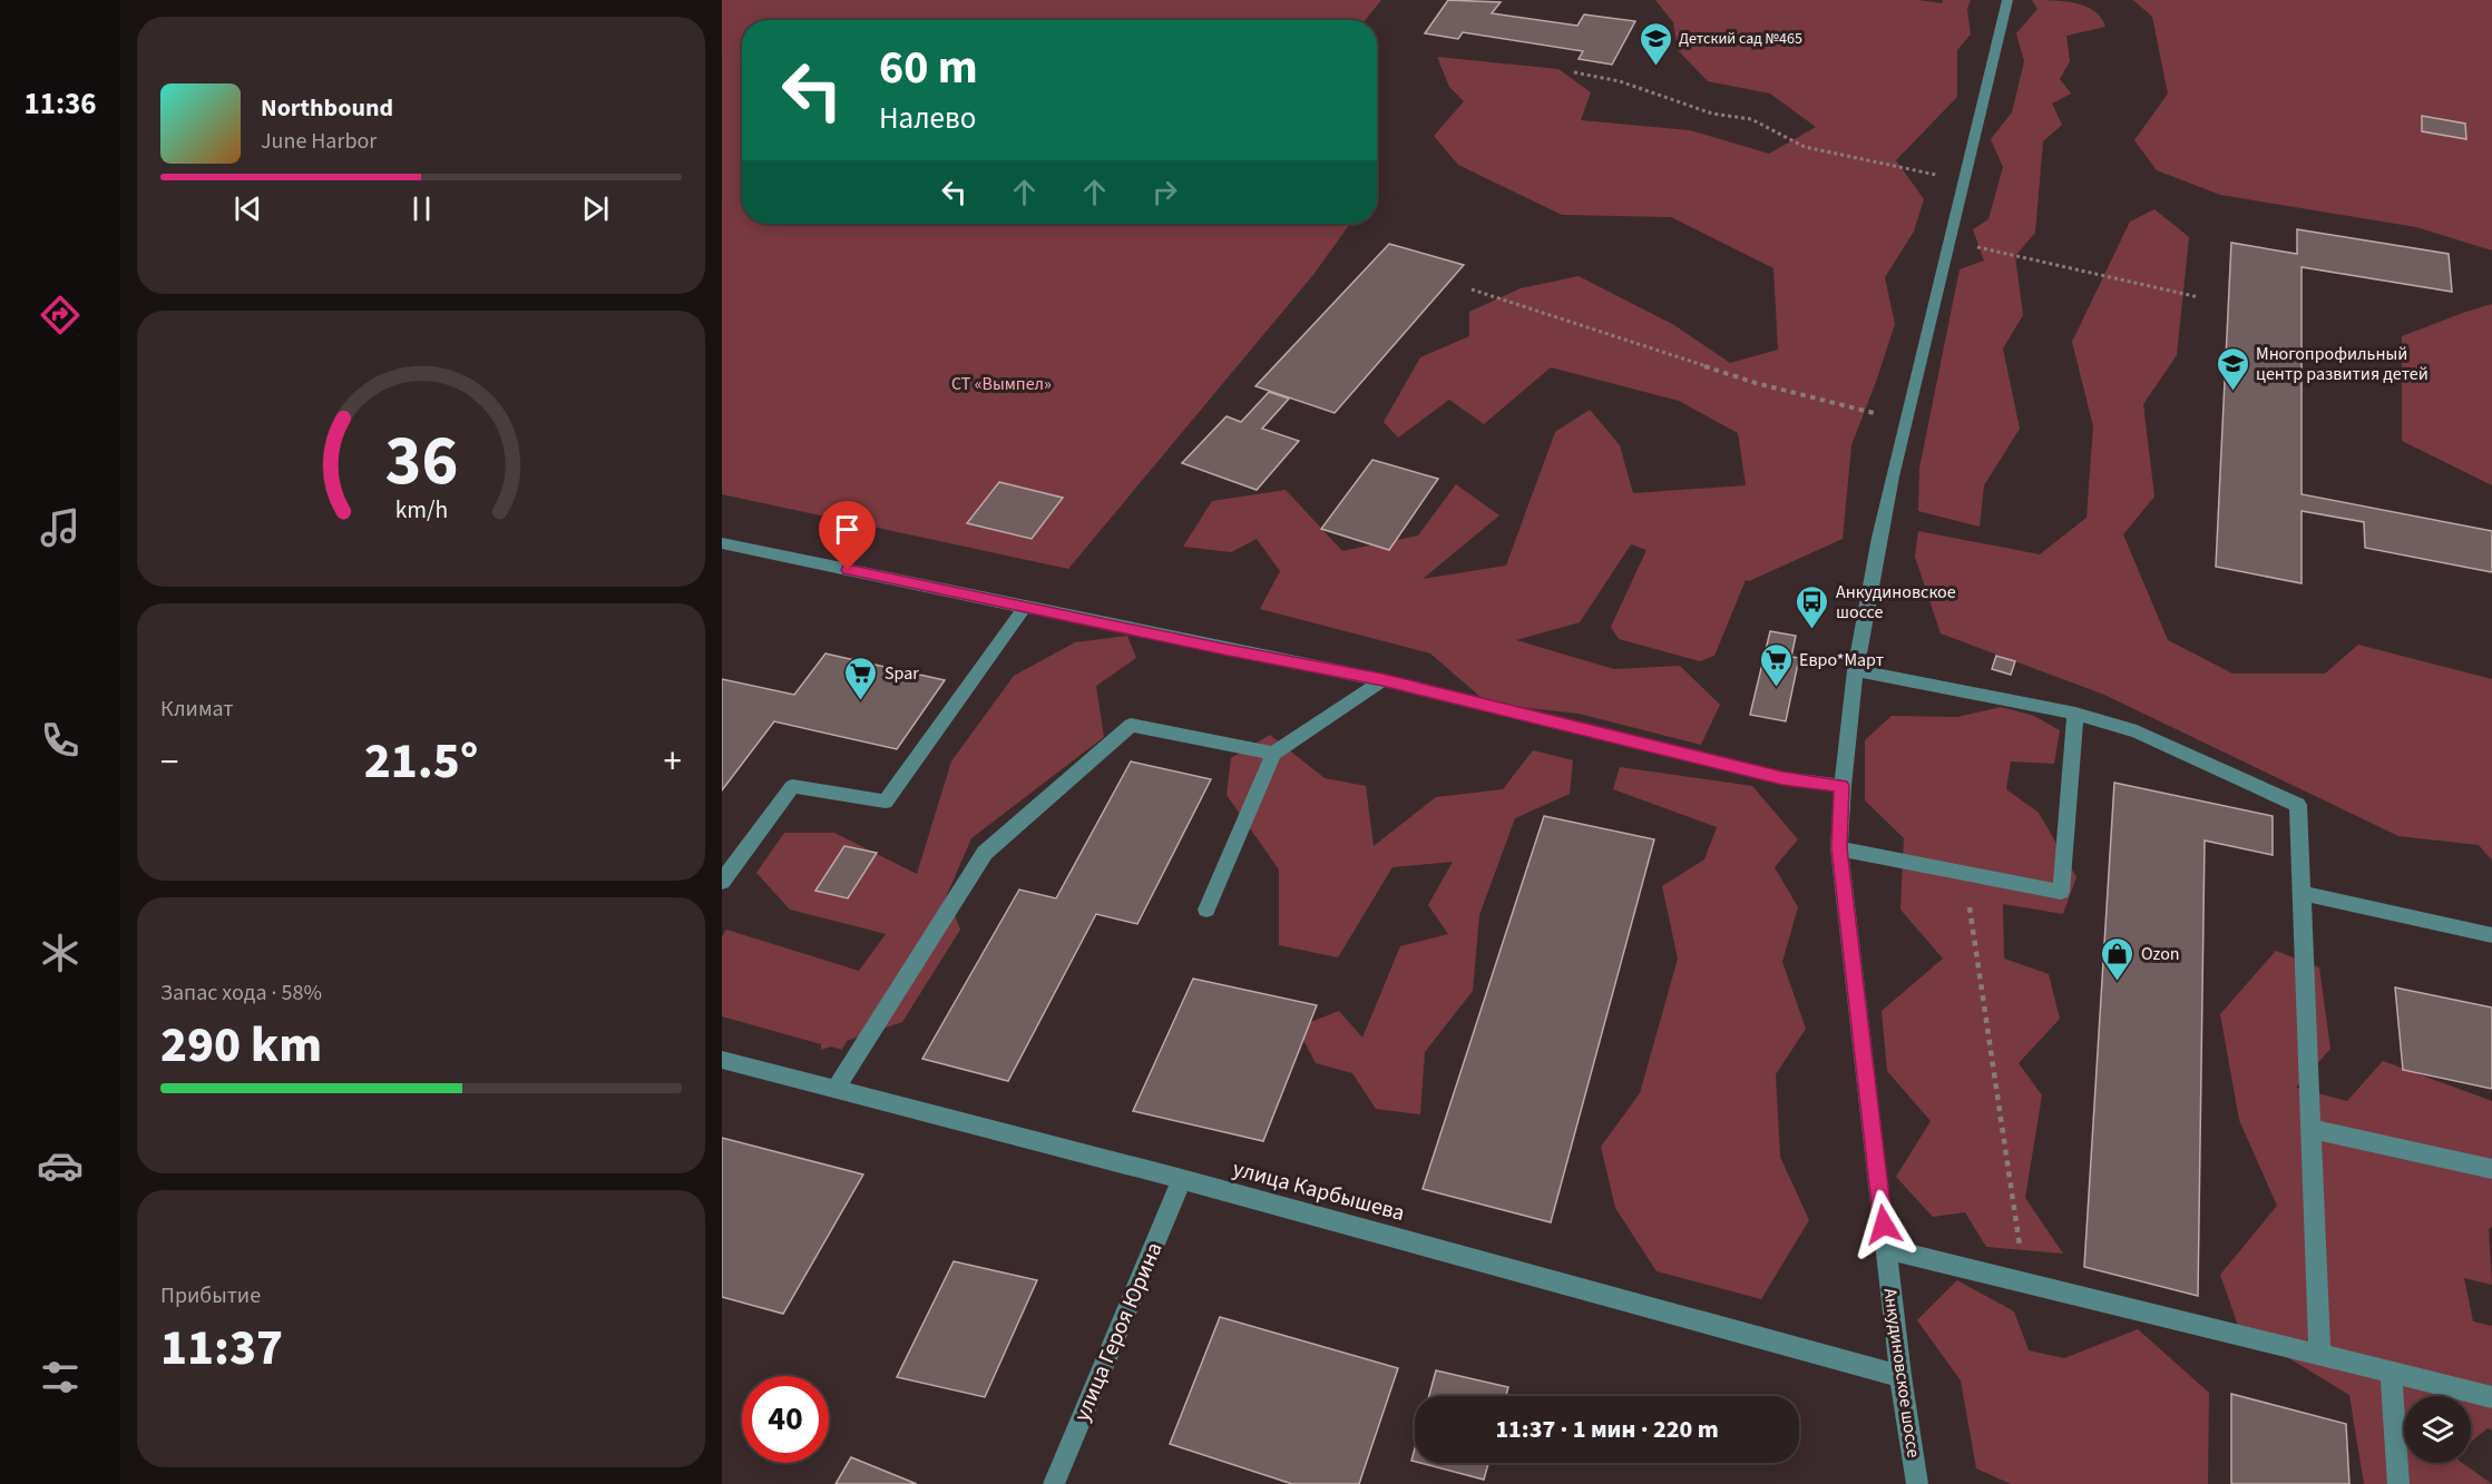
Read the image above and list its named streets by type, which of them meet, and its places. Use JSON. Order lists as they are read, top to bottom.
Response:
{
  "streets": {
    "street": ["улица Карбышева", "улица Героя Юрина", "Анкудиновское шоссе"]
  },
  "crossings": [
    ["улица Карбышева", "улица Героя Юрина"],
    ["улица Карбышева", "Анкудиновское шоссе"]
  ],
  "parks": ["СТ «Вымпел»"],
  "places": {
    "school or university": ["Детский сад №465", "Многопрофильный центр развития детей"],
    "bus stop": ["Анкудиновское шоссе"],
    "supermarket": ["Евро*Март", "Spar"],
    "shop": ["Ozon"]
  },
  "page": {
    "tabs": "11:36",
    "turn": ["60 m", "Налево"],
    "song": ["Northbound", "June Harbor"],
    "tile": [
      "Климат",
      ["Запас хода · 58%", "290 km"],
      ["Прибытие", "11:37"]
    ],
    "heat": ["−", "21.5°", "+"],
    "limit": "40",
    "trip": "11:37 · 1 мин · 220 m",
    "gauge": ["36", "km/h"]
  }
}
